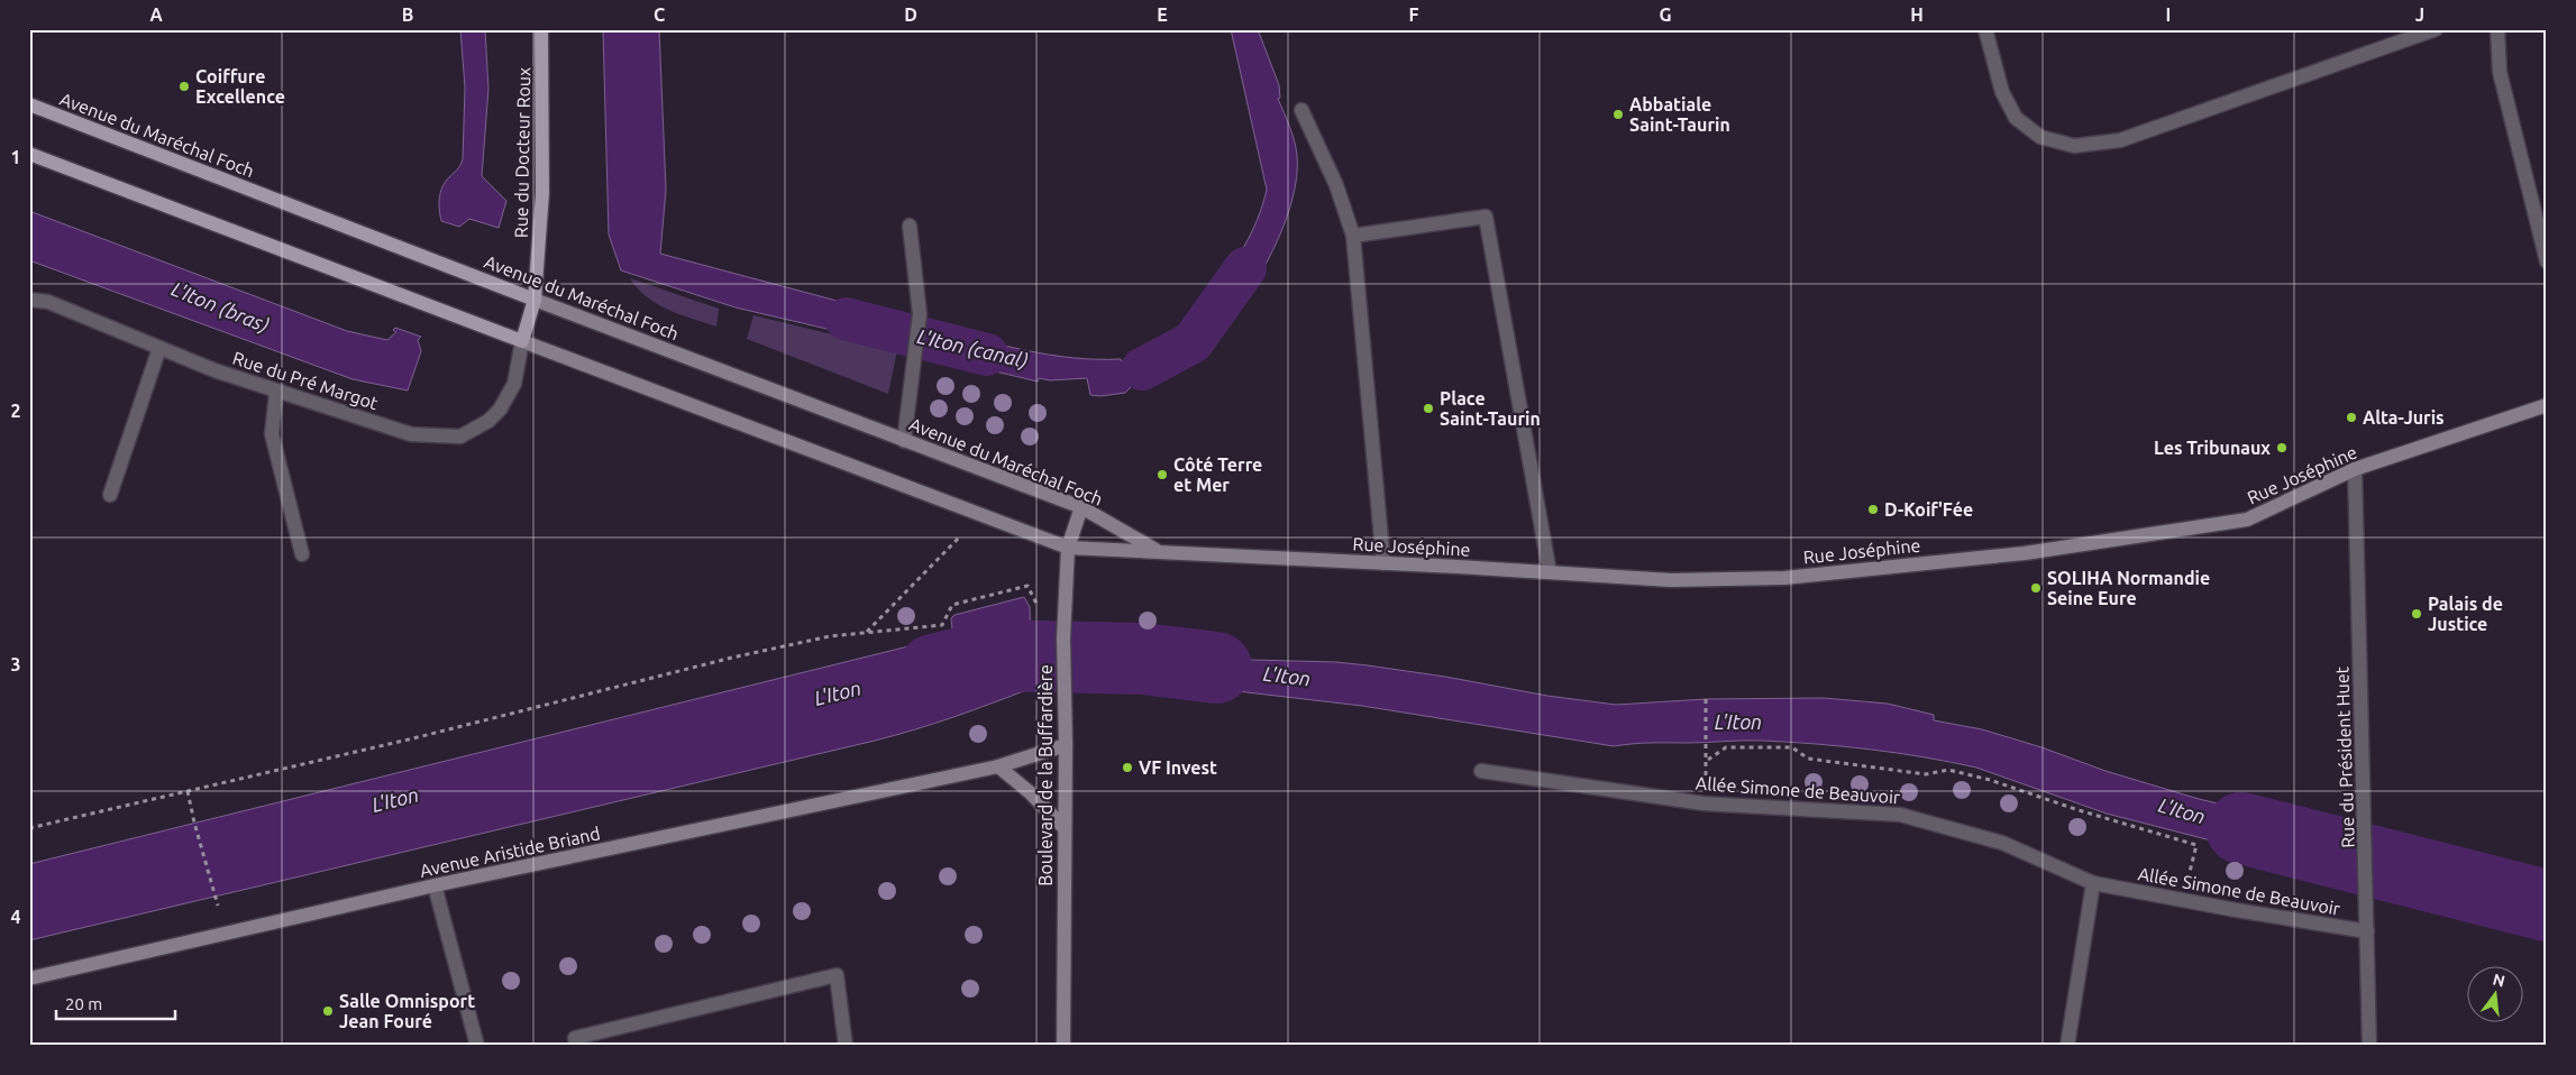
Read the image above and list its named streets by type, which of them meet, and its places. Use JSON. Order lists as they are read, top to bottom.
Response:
{
  "streets": {
    "main road": [
      "Avenue du Maréchal Foch",
      "Rue du Docteur Roux",
      "Rue Joséphine",
      "Boulevard de la Buffardière",
      "Avenue Aristide Briand"
    ],
    "street": ["Rue du Pré Margot", "Rue du Président Huet", "Allée Simone de Beauvoir"]
  },
  "crossings": [
    ["Avenue du Maréchal Foch", "Rue du Docteur Roux"],
    ["Avenue du Maréchal Foch", "Rue Joséphine"],
    ["Avenue du Maréchal Foch", "Boulevard de la Buffardière"],
    ["Rue du Docteur Roux", "Rue du Pré Margot"],
    ["Rue Joséphine", "Rue du Président Huet"],
    ["Rue du Président Huet", "Allée Simone de Beauvoir"],
    ["Boulevard de la Buffardière", "Avenue Aristide Briand"]
  ],
  "water": ["L'Iton (bras)", "L'Iton (canal)", "L'Iton"],
  "places": [
    "Coiffure Excellence",
    "Abbatiale Saint-Taurin",
    "Place Saint-Taurin",
    "Alta-Juris",
    "Les Tribunaux",
    "Côté Terre et Mer",
    "D-Koif'Fée",
    "SOLIHA Normandie Seine Eure",
    "Palais de Justice",
    "VF Invest",
    "Salle Omnisport Jean Fouré"
  ],
  "scale_bar": "20 m",
  "north": "top",
  "grid": {
    "columns": [
      "A",
      "B",
      "C",
      "D",
      "E",
      "F",
      "G",
      "H",
      "I",
      "J"
    ],
    "rows": [
      "1",
      "2",
      "3",
      "4"
    ]
  }
}
